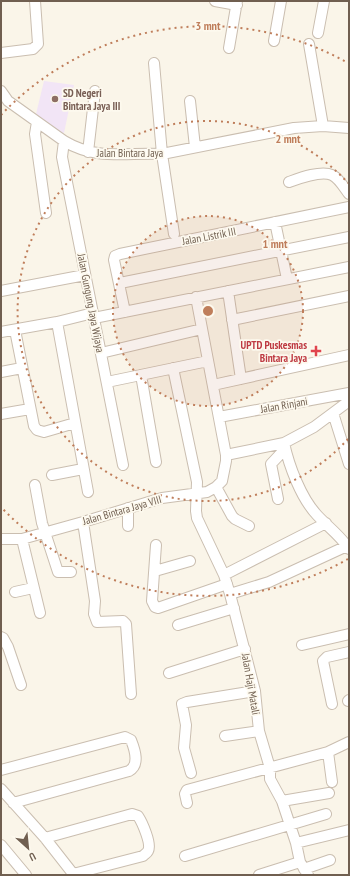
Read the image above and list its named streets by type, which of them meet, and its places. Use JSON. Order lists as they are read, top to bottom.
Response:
{
  "streets": {
    "street": [
      "Jalan Bintara Jaya",
      "Jalan Listrik III",
      "Jalan Gungung Jaya Wijaya",
      "Jalan Rinjani",
      "Jalan Bintara Jaya VIII",
      "Jalan Haji Matali"
    ]
  },
  "crossings": [
    ["Jalan Bintara Jaya", "Jalan Gungung Jaya Wijaya"],
    ["Jalan Bintara Jaya VIII", "Jalan Haji Matali"]
  ],
  "places": {
    "other": ["SD Negeri Bintara Jaya III"],
    "health": ["UPTD Puskesmas Bintara Jaya"]
  },
  "north": "bottom right",
  "rings": ["3 mnt", "2 mnt", "1 mnt"]
}
